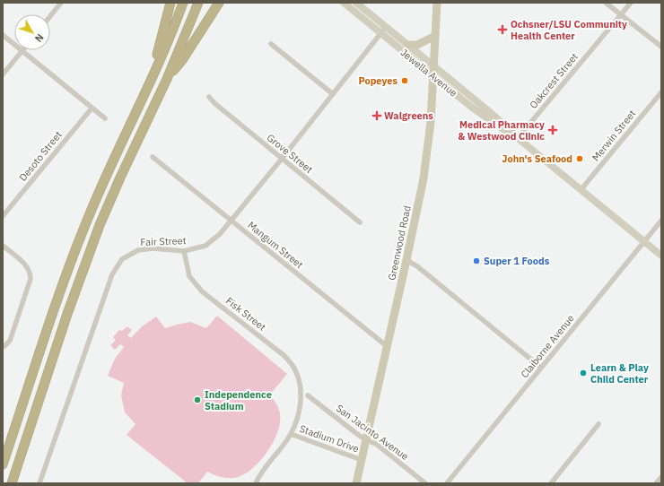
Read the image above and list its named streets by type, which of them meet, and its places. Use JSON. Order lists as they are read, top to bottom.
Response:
{
  "streets": {
    "main road": ["Jewella Avenue", "Greenwood Road"],
    "street": [
      "Oakcrest Street",
      "Merwin Street",
      "Grove Street",
      "Desoto Street",
      "Fair Street",
      "Mangum Street",
      "Fisk Street",
      "Claiborne Avenue",
      "San Jacinto Avenue",
      "Stadium Drive"
    ]
  },
  "crossings": [
    ["Jewella Avenue", "Oakcrest Street"],
    ["Jewella Avenue", "Merwin Street"],
    ["Jewella Avenue", "Fair Street"],
    ["Jewella Avenue", "Greenwood Road"],
    ["Jewella Avenue", "Claiborne Avenue"],
    ["Grove Street", "Fair Street"],
    ["Fair Street", "Mangum Street"],
    ["Fair Street", "Fisk Street"],
    ["Greenwood Road", "Mangum Street"],
    ["Greenwood Road", "San Jacinto Avenue"],
    ["Greenwood Road", "Stadium Drive"],
    ["Fisk Street", "Stadium Drive"]
  ],
  "places": {
    "health": ["Ochsner/LSU Community Health Center", "Walgreens", "Medical Pharmacy & Westwood Clinic"],
    "other": [
      "Popeyes",
      "John's Seafood",
      "Super 1 Foods",
      "Learn & Play Child Center",
      "Independence Stadium"
    ]
  },
  "north": "bottom right"
}
